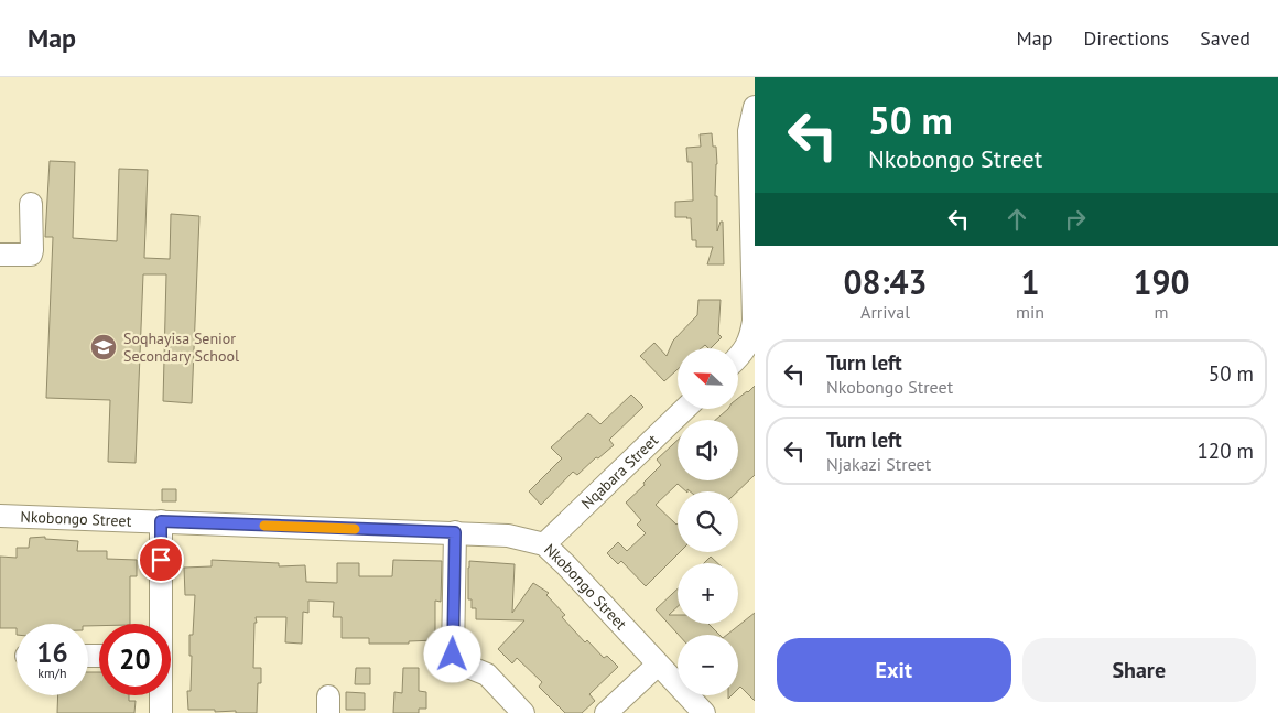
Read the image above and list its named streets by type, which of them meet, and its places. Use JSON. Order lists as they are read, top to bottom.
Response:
{
  "streets": {
    "street": ["Nqabara Street", "Nkobongo Street"]
  },
  "crossings": [
    ["Nqabara Street", "Nkobongo Street"]
  ],
  "places": {
    "school or university": ["Soqhayisa Senior Secondary School"]
  },
  "north": "top left",
  "page": {
    "header": "Map",
    "nav": ["Map", "Directions", "Saved"],
    "turn": ["50 m", "Nkobongo Street"],
    "eta": [
      "08:43",
      "Arrival",
      "1",
      "min",
      "190",
      "m"
    ],
    "list": [
      {
        "name": "Turn left",
        "note": "Nkobongo Street",
        "value": "50 m"
      },
      {
        "name": "Turn left",
        "note": "Njakazi Street",
        "value": "120 m"
      }
    ],
    "map_buttons": ["+", "−"],
    "speed": "16 km/h",
    "limit": "20",
    "buttons": ["Exit", "Share"]
  }
}
